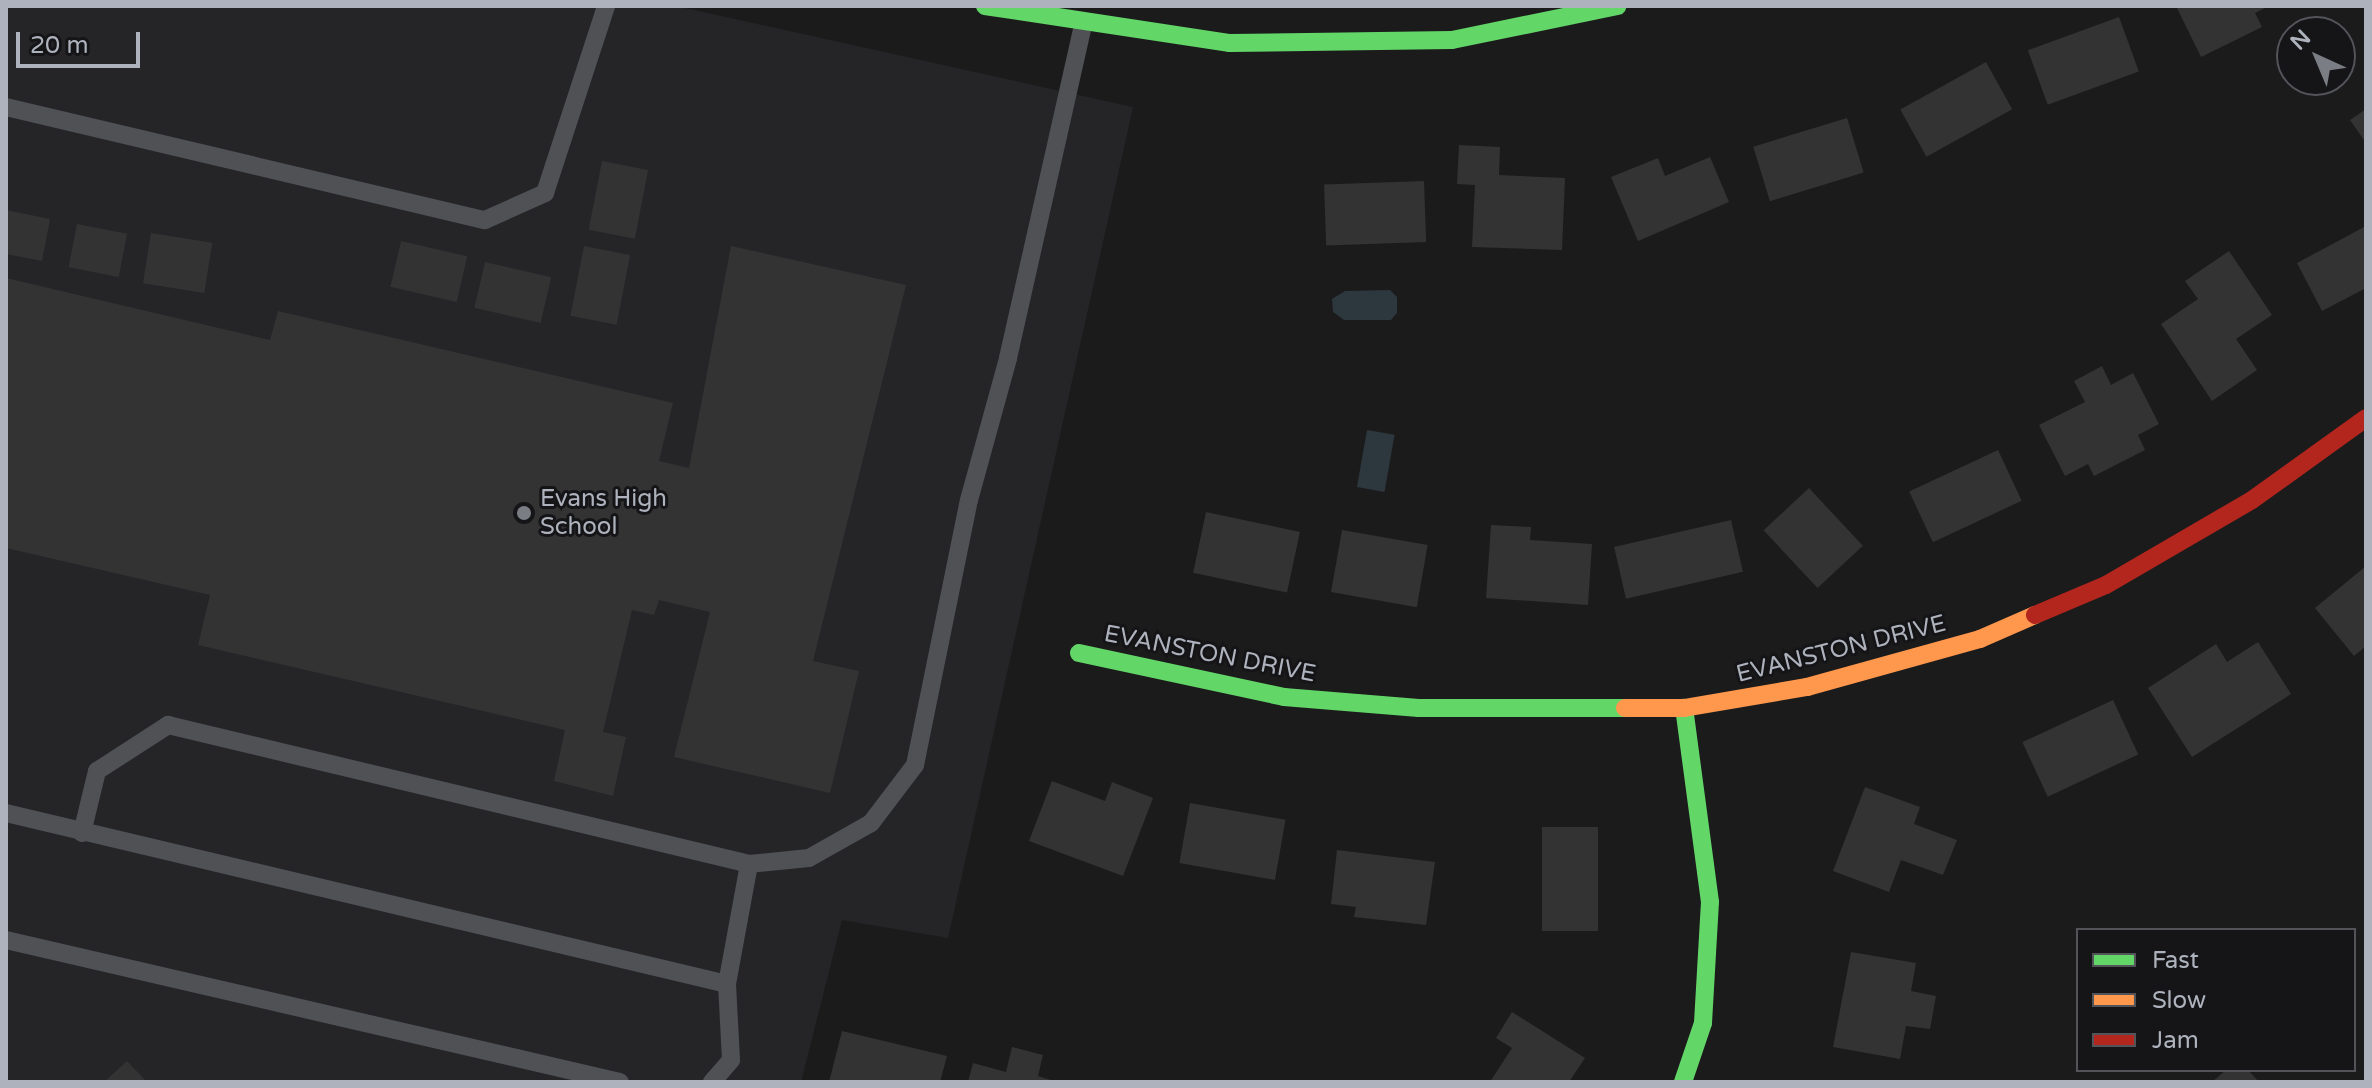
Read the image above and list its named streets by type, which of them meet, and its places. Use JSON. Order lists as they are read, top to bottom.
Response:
{
  "streets": {
    "street": ["EVANSTON DRIVE"]
  },
  "places": ["Evans High School"],
  "legend": ["Fast", "Slow", "Jam"],
  "scale_bar": "20 m",
  "north": "top left"
}
